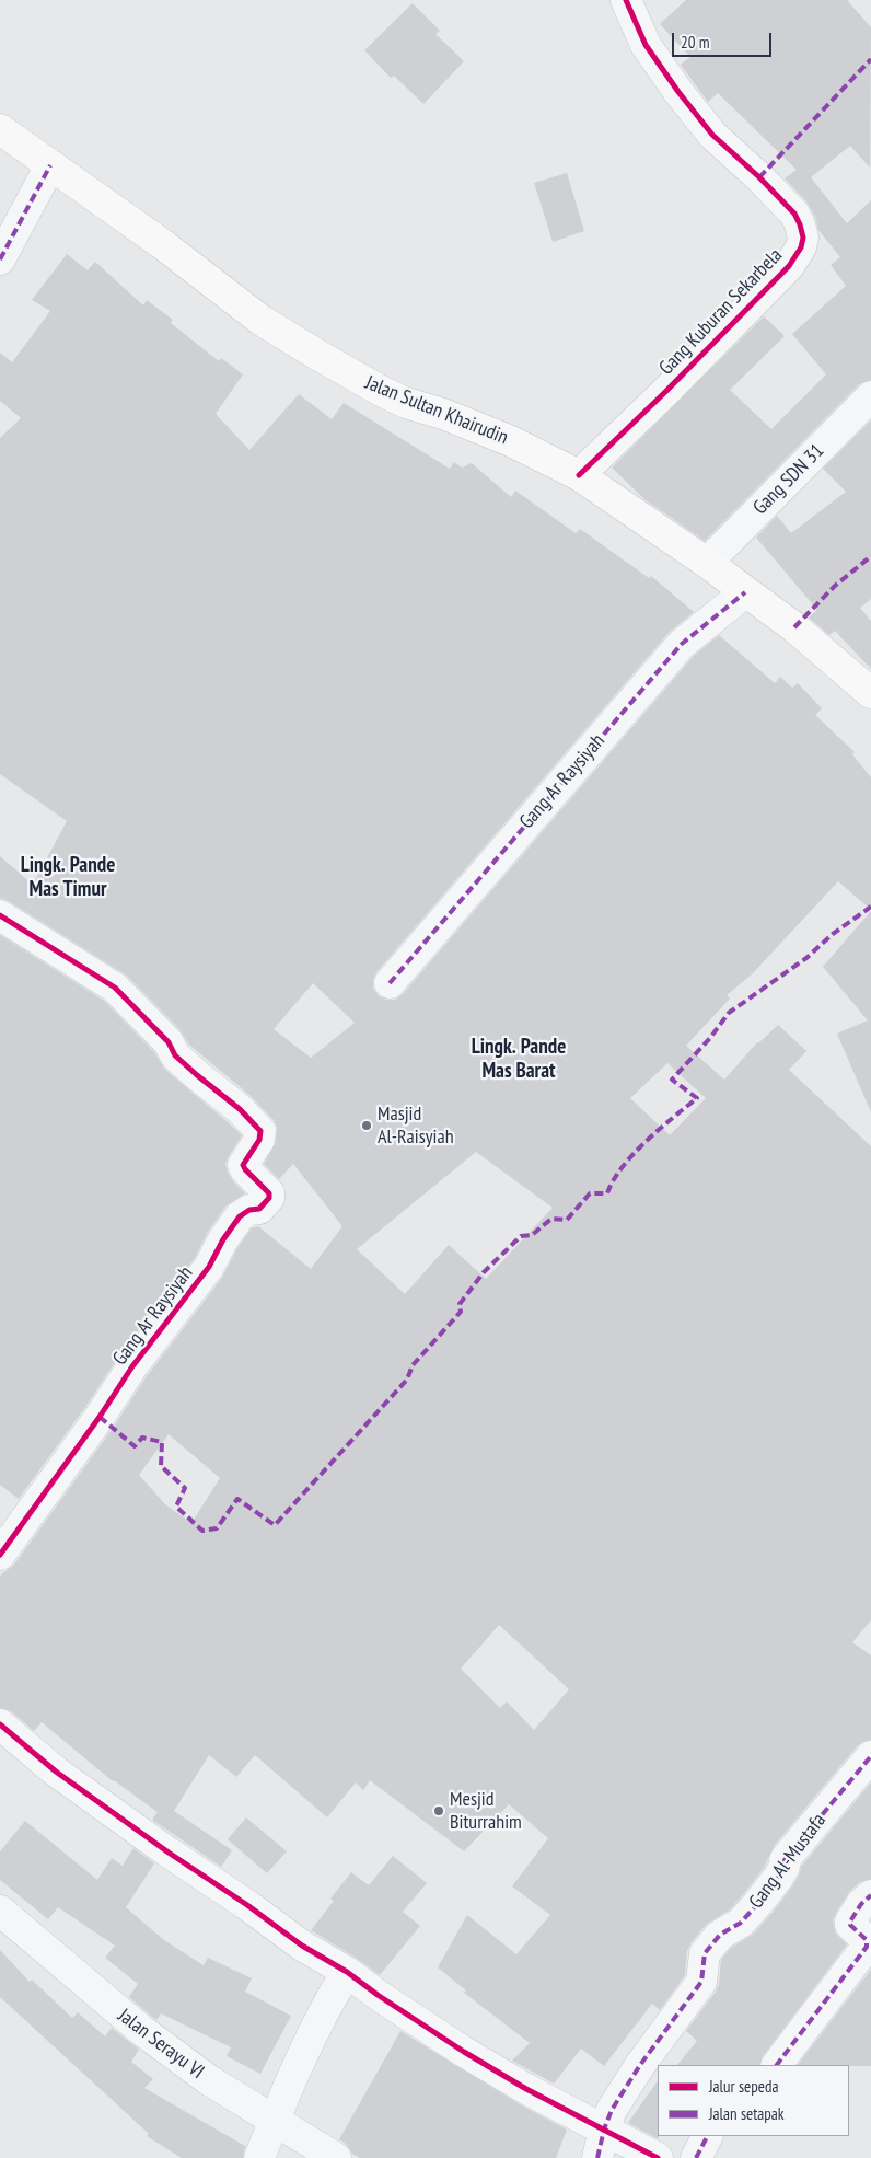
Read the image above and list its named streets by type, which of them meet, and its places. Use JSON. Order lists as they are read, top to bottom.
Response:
{
  "streets": {
    "main road": ["Jalan Sultan Khairudin"],
    "street": [
      "Gang Kuburan Sekarbela",
      "Gang SDN 31",
      "Gang Ar Raysiyah",
      "Gang Al-Mustafa",
      "Jalan Serayu VI"
    ]
  },
  "crossings": [
    ["Gang Kuburan Sekarbela", "Jalan Sultan Khairudin"],
    ["Jalan Sultan Khairudin", "Gang SDN 31"],
    ["Jalan Sultan Khairudin", "Gang Ar Raysiyah"]
  ],
  "districts": ["Lingk. Pande Mas Timur", "Lingk. Pande Mas Barat"],
  "places": ["Masjid Al-Raisyiah", "Mesjid Biturrahim"],
  "legend": ["Jalur sepeda", "Jalan setapak"],
  "scale_bar": "20 m"
}
